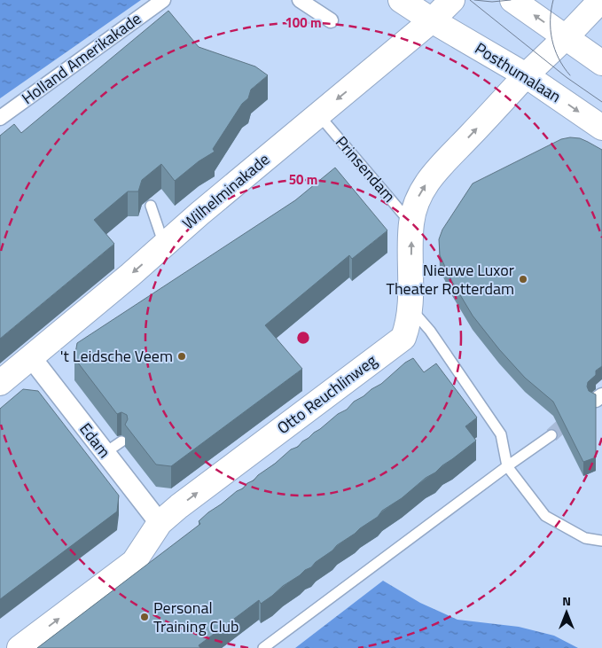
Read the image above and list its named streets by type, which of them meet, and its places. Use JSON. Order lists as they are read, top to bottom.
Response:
{
  "streets": {
    "street": [
      "Holland Amerikakade",
      "Posthumalaan",
      "Wilhelminakade",
      "Otto Reuchlinweg",
      "Edam"
    ],
    "lane": ["Prinsendam"]
  },
  "crossings": [
    ["Posthumalaan", "Wilhelminakade"],
    ["Posthumalaan", "Otto Reuchlinweg"],
    ["Prinsendam", "Wilhelminakade"],
    ["Prinsendam", "Otto Reuchlinweg"],
    ["Wilhelminakade", "Edam"],
    ["Otto Reuchlinweg", "Edam"]
  ],
  "one_way": ["Wilhelminakade", "Otto Reuchlinweg"],
  "places": ["Nieuwe Luxor Theater Rotterdam", "'t Leidsche Veem", "Personal Training Club"],
  "north": "top",
  "rings": ["100 m", "50 m"]
}
